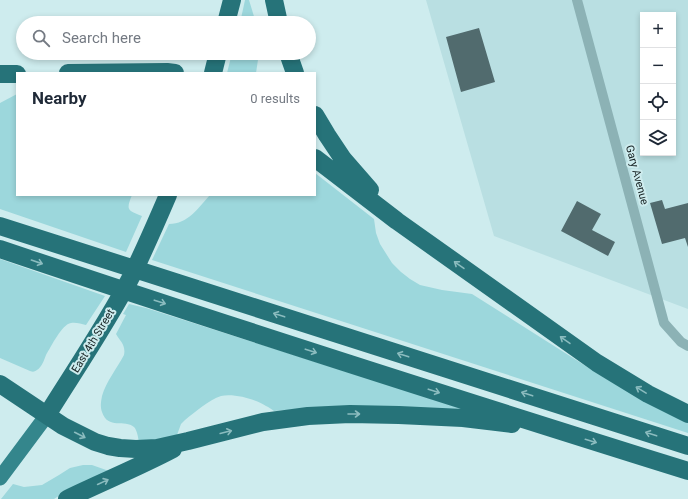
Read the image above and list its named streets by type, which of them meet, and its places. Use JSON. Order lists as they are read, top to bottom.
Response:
{
  "streets": {
    "highway": ["East 4th Street"],
    "street": ["Gary Avenue"]
  },
  "page": {
    "map_buttons": ["+", "−"],
    "search": "Search here",
    "heading": ["Nearby", "0 results"]
  }
}
